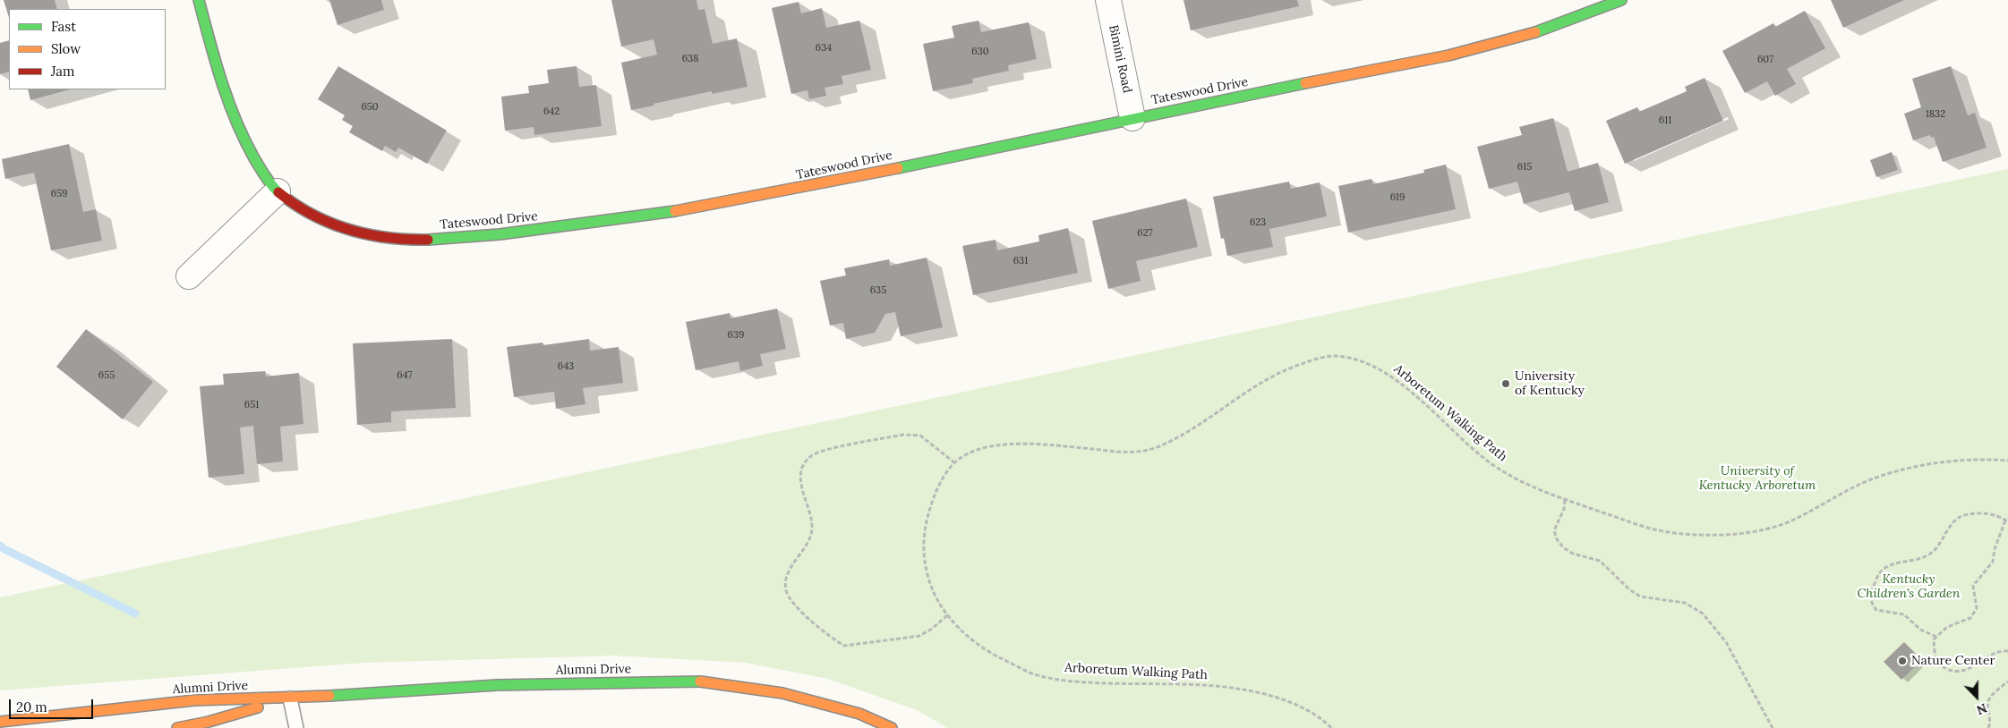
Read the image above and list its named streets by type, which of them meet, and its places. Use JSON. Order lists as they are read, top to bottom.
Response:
{
  "streets": {
    "street": ["Bimini Road", "Tateswood Drive", "Alumni Drive"],
    "path": ["Arboretum Walking Path"]
  },
  "crossings": [
    ["Bimini Road", "Tateswood Drive"]
  ],
  "parks": ["University of Kentucky Arboretum", "Kentucky Children’s Garden"],
  "places": ["University of Kentucky", "Nature Center"],
  "house_numbers": [
    "634",
    "630",
    "638",
    "607",
    "650",
    "642",
    "1832",
    "611",
    "615",
    "659",
    "619",
    "623",
    "627",
    "631",
    "635",
    "639",
    "643",
    "655",
    "647",
    "651"
  ],
  "legend": ["Fast", "Slow", "Jam"],
  "scale_bar": "20 m",
  "north": "bottom"
}
